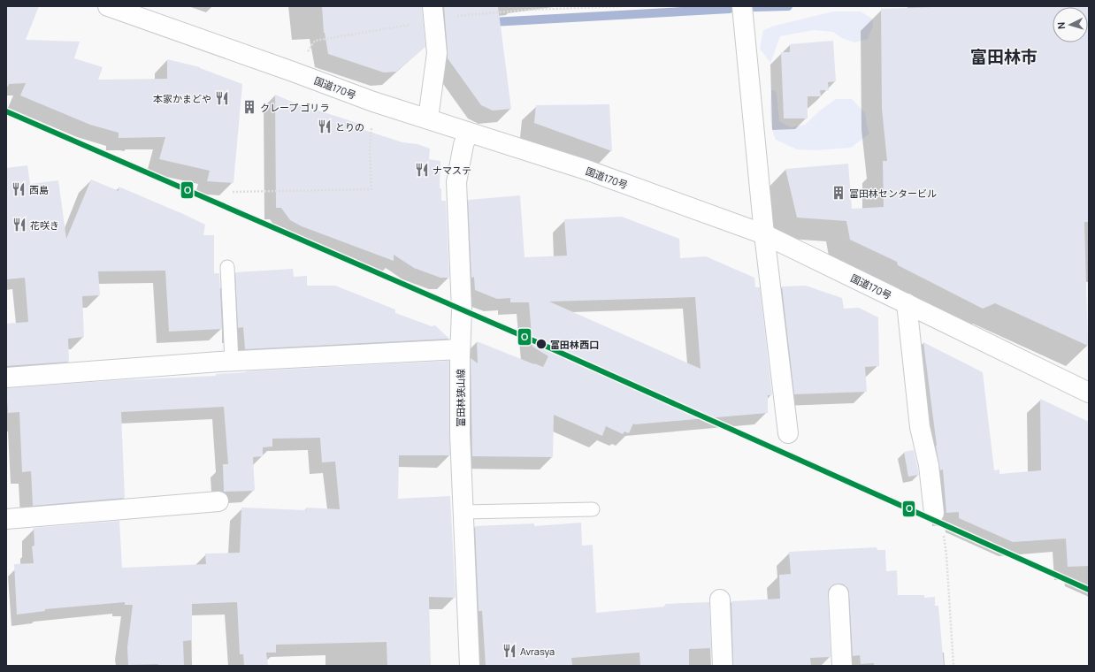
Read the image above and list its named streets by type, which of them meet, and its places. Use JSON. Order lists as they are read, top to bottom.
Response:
{
  "streets": {
    "main road": ["国道170号", "富田林狭山線"]
  },
  "crossings": [
    ["国道170号", "富田林狭山線"]
  ],
  "districts": ["富田林市"],
  "places": {
    "restaurant": [
      "本家かまどや",
      "とりの",
      "ナマステ",
      "西島",
      "花咲き",
      "Avrasya"
    ],
    "building": ["クレープ ゴリラ", "富田林センタービル"],
    "other": ["富田林西口"]
  },
  "lines": ["transit line O"],
  "north": "left"
}
